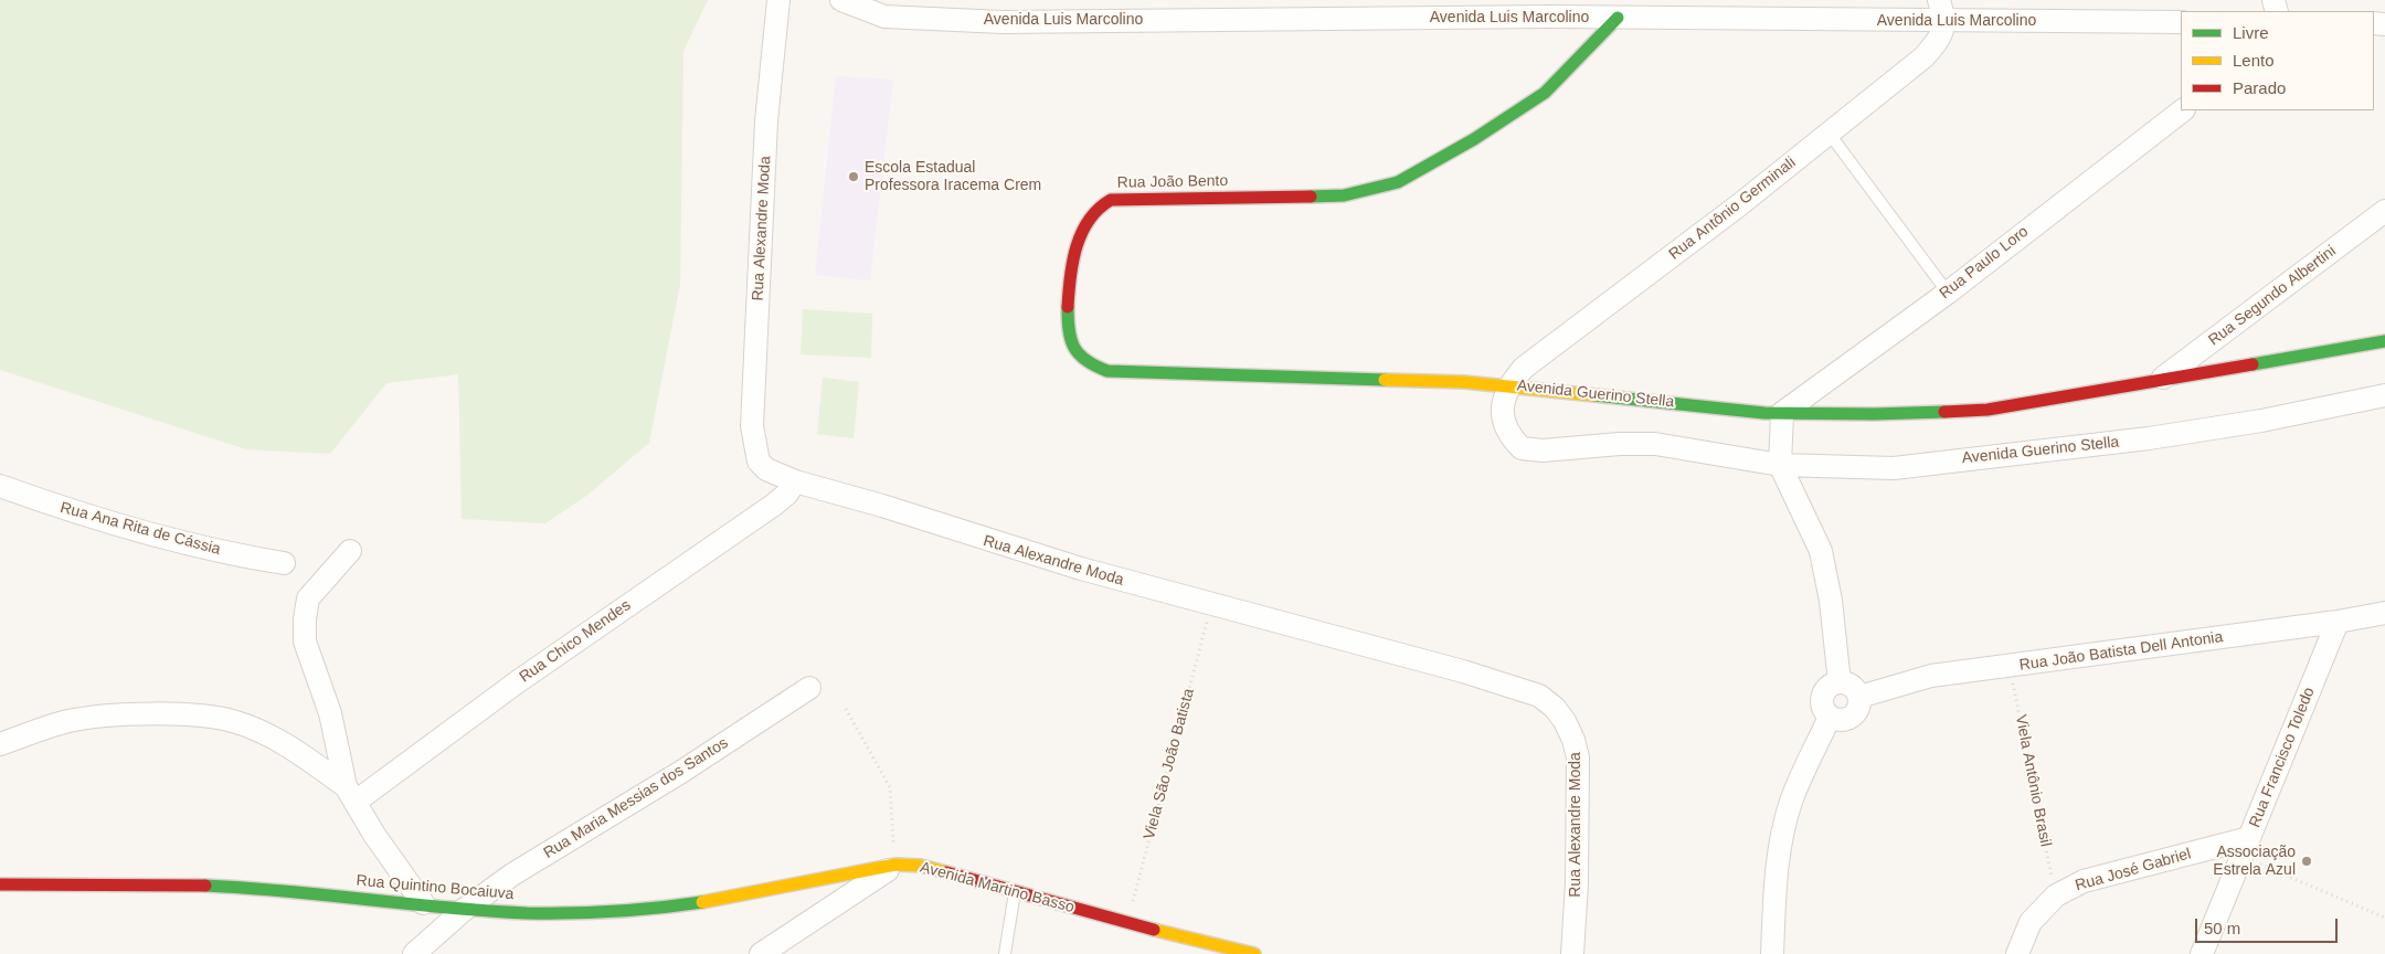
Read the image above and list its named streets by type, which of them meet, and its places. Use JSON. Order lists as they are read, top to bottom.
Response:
{
  "streets": {
    "street": [
      "Avenida Luis Marcolino",
      "Rua João Bento",
      "Rua Antônio Germinali",
      "Rua Alexandre Moda",
      "Rua Paulo Loro",
      "Rua Segundo Albertini",
      "Avenida Guerino Stella",
      "Rua Ana Rita de Cássia",
      "Rua Chico Mendes",
      "Rua João Batista Dell Antonia",
      "Rua Francisco Toledo",
      "Rua Maria Messias dos Santos",
      "Rua José Gabriel",
      "Rua Quintino Bocaiuva",
      "Avenida Martino Basso"
    ],
    "path": ["Viela São João Batista", "Viela Antônio Brasil"]
  },
  "crossings": [
    ["Avenida Luis Marcolino", "Rua João Bento"],
    ["Avenida Luis Marcolino", "Rua Antônio Germinali"],
    ["Rua João Bento", "Rua Antônio Germinali"],
    ["Rua João Bento", "Avenida Guerino Stella"],
    ["Rua Antônio Germinali", "Avenida Guerino Stella"],
    ["Rua Alexandre Moda", "Rua Chico Mendes"],
    ["Rua Alexandre Moda", "Viela São João Batista"],
    ["Rua Paulo Loro", "Avenida Guerino Stella"],
    ["Rua Segundo Albertini", "Avenida Guerino Stella"],
    ["Rua João Batista Dell Antonia", "Rua Francisco Toledo"],
    ["Rua João Batista Dell Antonia", "Viela Antônio Brasil"],
    ["Rua Francisco Toledo", "Rua José Gabriel"],
    ["Viela São João Batista", "Avenida Martino Basso"],
    ["Viela Antônio Brasil", "Rua José Gabriel"],
    ["Rua Maria Messias dos Santos", "Rua Quintino Bocaiuva"],
    ["Rua Quintino Bocaiuva", "Avenida Martino Basso"]
  ],
  "places": ["Escola Estadual Professora Iracema Crem", "Associação Estrela Azul"],
  "legend": ["Livre", "Lento", "Parado"],
  "scale_bar": "50 m"
}
